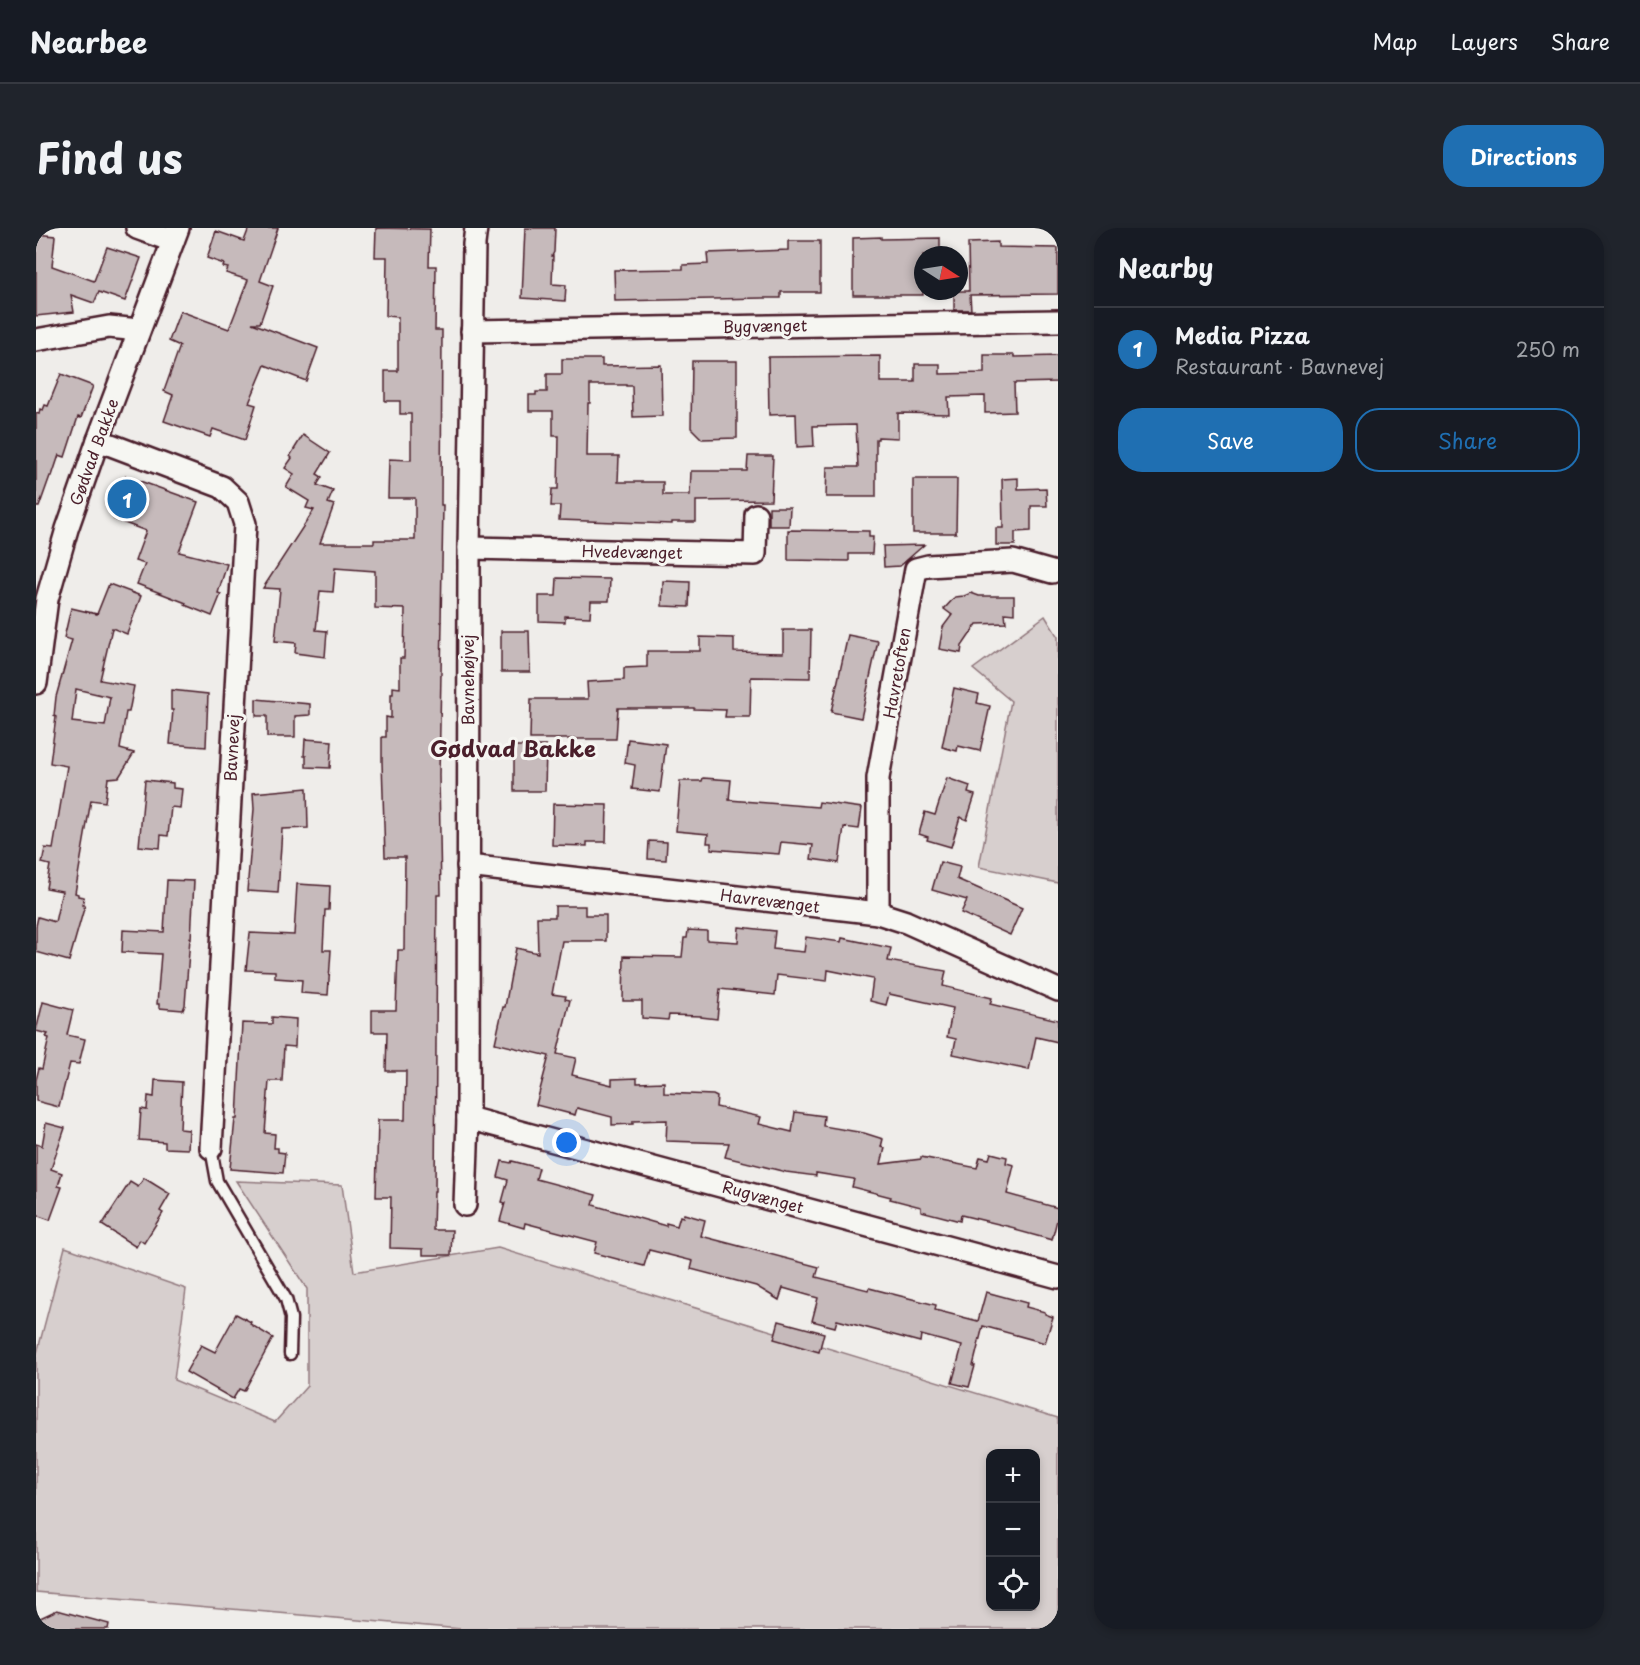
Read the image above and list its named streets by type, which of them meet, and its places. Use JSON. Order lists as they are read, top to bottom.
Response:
{
  "streets": {
    "street": [
      "Bygvænget",
      "Gødvad Bakke",
      "Hvedevænget",
      "Havretoften",
      "Bavnehøjvej",
      "Bavnevej",
      "Havrevænget",
      "Rugvænget"
    ]
  },
  "crossings": [
    ["Bygvænget", "Bavnehøjvej"],
    ["Gødvad Bakke", "Bavnevej"],
    ["Hvedevænget", "Bavnehøjvej"],
    ["Havretoften", "Havrevænget"],
    ["Bavnehøjvej", "Havrevænget"],
    ["Bavnehøjvej", "Rugvænget"]
  ],
  "districts": ["Gødvad Bakke"],
  "north": "right",
  "page": {
    "header": "Nearbee",
    "nav": ["Map", "Layers", "Share"],
    "title": "Find us",
    "buttons": [
      "Directions",
      ["Save", "Share"]
    ],
    "heading": "Nearby",
    "list": [
      {
        "mark": "1",
        "name": "Media Pizza",
        "note": "Restaurant · Bavnevej",
        "value": "250 m"
      }
    ],
    "pins": "1",
    "map_buttons": ["+", "−"]
  }
}
